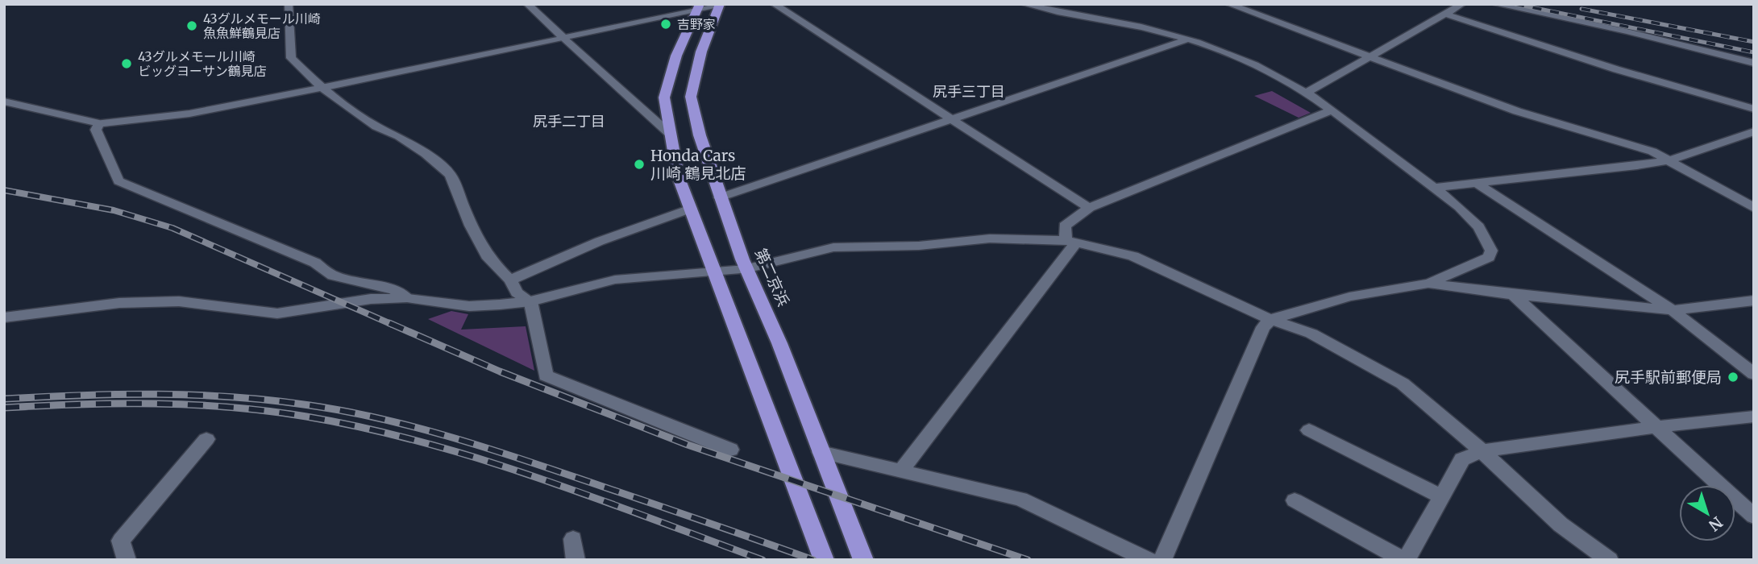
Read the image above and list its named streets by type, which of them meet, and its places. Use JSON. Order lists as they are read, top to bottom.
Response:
{
  "streets": {
    "highway": ["第二京浜"]
  },
  "districts": ["尻手三丁目", "尻手二丁目"],
  "places": [
    "吉野家",
    "43グルメモール川崎 魚魚鮮鶴見店",
    "43グルメモール川崎 ビッグヨーサン鶴見店",
    "Honda Cars 川崎 鶴見北店",
    "尻手駅前郵便局"
  ],
  "north": "bottom right"
}
